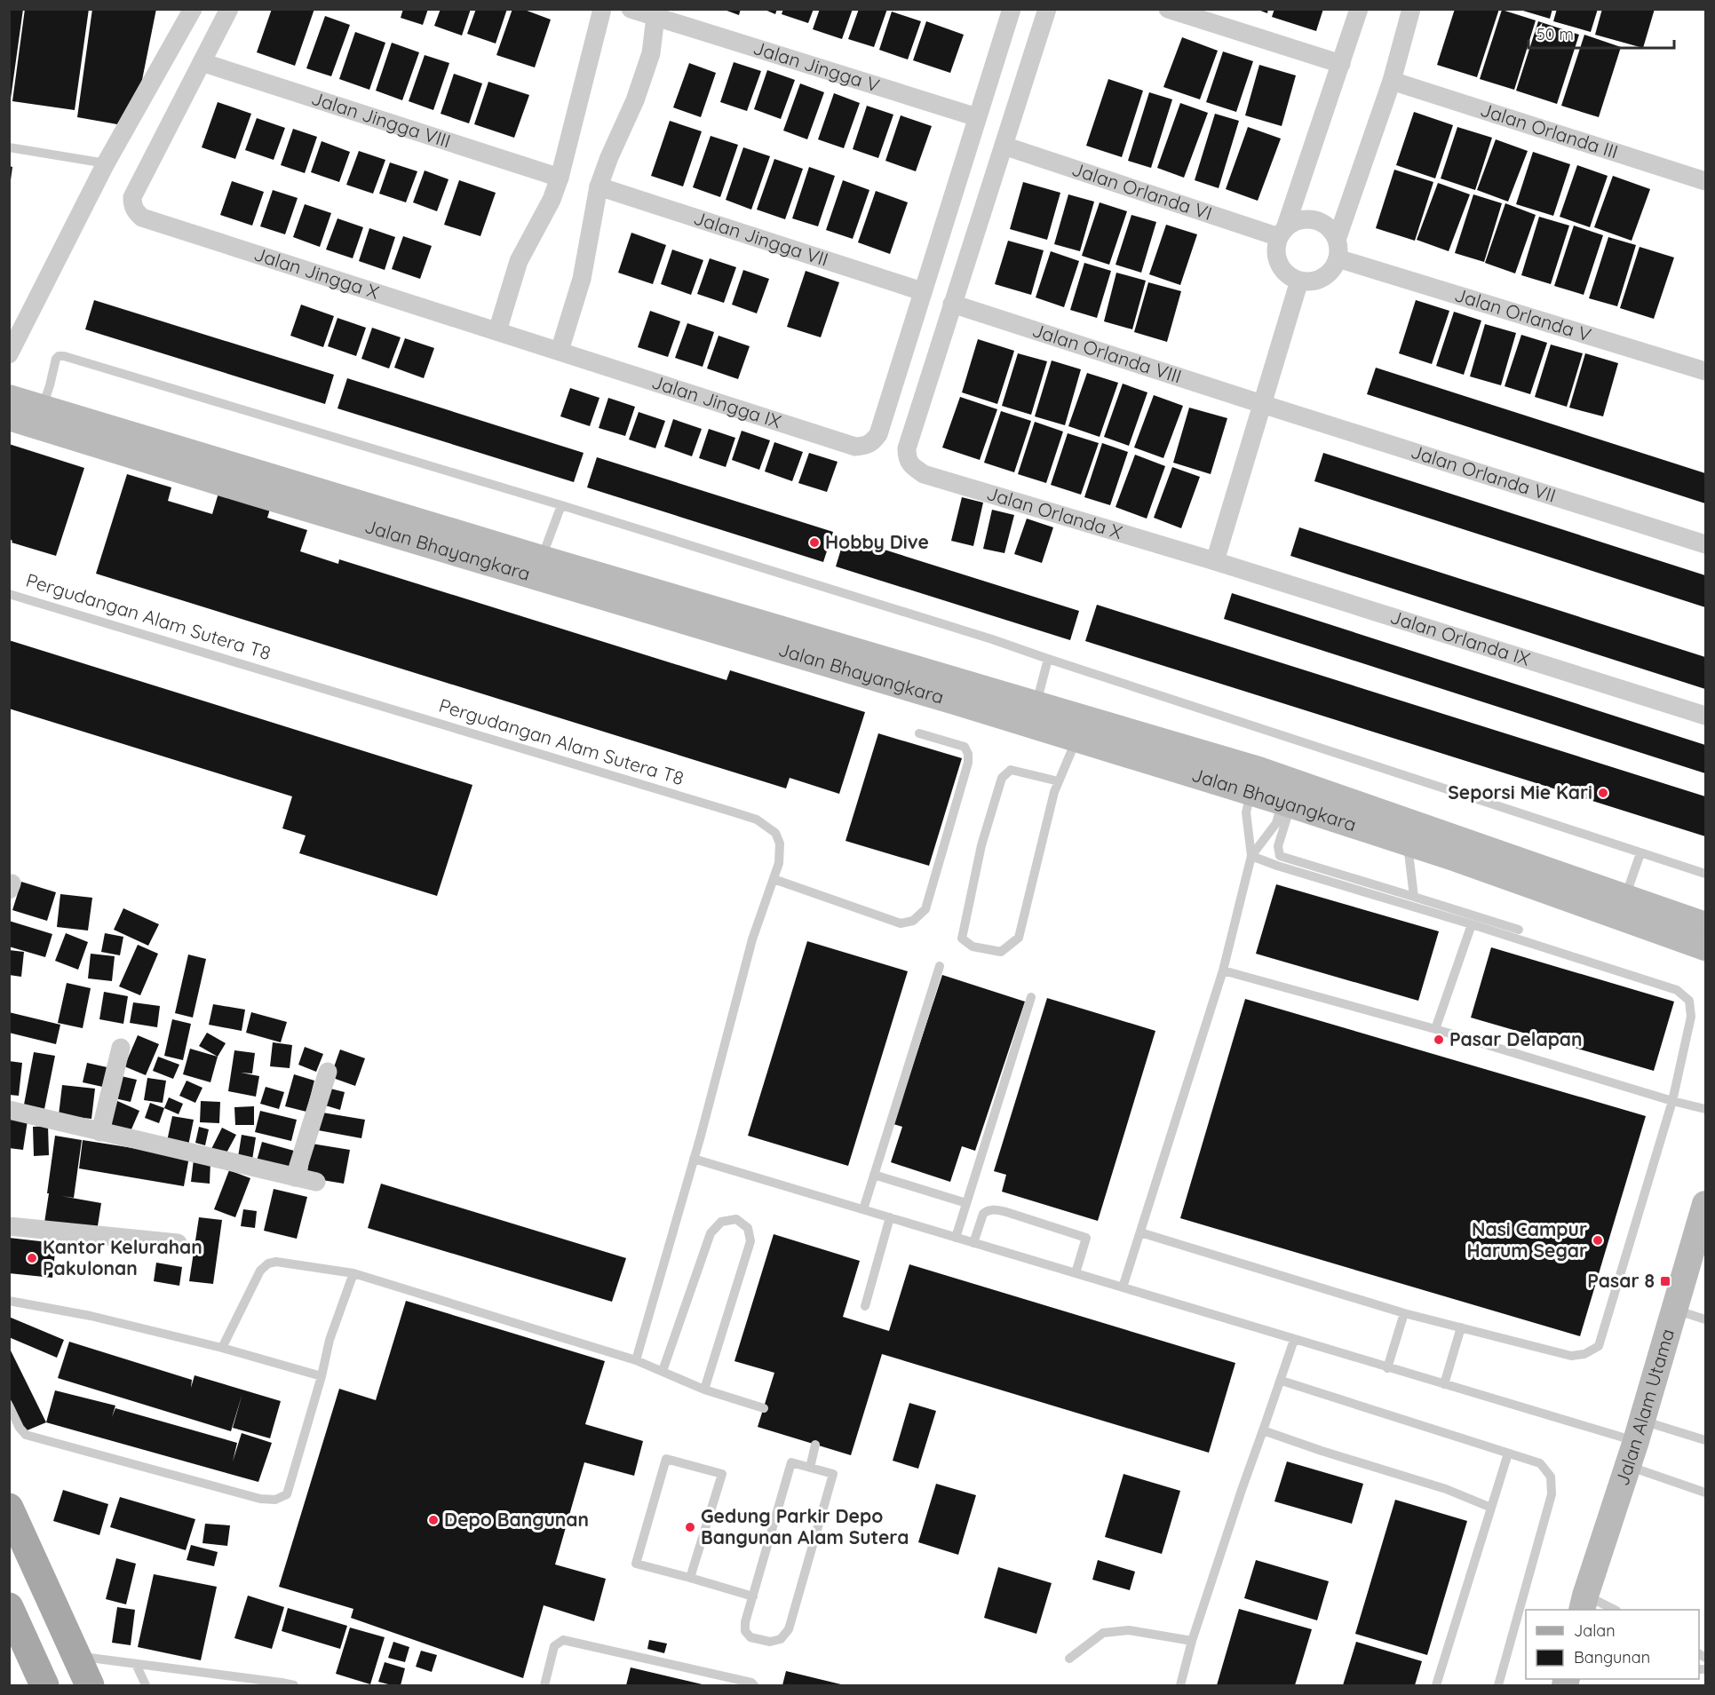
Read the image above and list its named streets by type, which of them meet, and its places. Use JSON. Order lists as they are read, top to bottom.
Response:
{
  "streets": {
    "main road": ["Jalan Bhayangkara", "Jalan Alam Utama"],
    "street": [
      "Jalan Jingga V",
      "Jalan Jingga VIII",
      "Jalan Orlanda III",
      "Jalan Orlanda VI",
      "Jalan Jingga VII",
      "Jalan Jingga X",
      "Jalan Orlanda V",
      "Jalan Orlanda VIII",
      "Jalan Jingga IX",
      "Jalan Orlanda VII",
      "Jalan Orlanda X",
      "Jalan Orlanda IX"
    ],
    "lane": ["Pergudangan Alam Sutera T8"]
  },
  "crossings": [
    ["Jalan Jingga VIII", "Jalan Jingga X"],
    ["Jalan Orlanda VI", "Jalan Orlanda V"],
    ["Jalan Jingga VII", "Jalan Jingga IX"],
    ["Jalan Jingga X", "Jalan Jingga IX"],
    ["Jalan Orlanda VIII", "Jalan Orlanda VII"],
    ["Jalan Orlanda VIII", "Jalan Orlanda X"],
    ["Jalan Orlanda X", "Jalan Orlanda IX"]
  ],
  "places": {
    "other": [
      "Hobby Dive",
      "Seporsi Mie Kari",
      "Pasar Delapan",
      "Nasi Campur Harum Segar",
      "Kantor Kelurahan Pakulonan",
      "Depo Bangunan",
      "Gedung Parkir Depo Bangunan Alam Sutera"
    ],
    "transit": ["Pasar 8"]
  },
  "legend": ["Jalan", "Bangunan"],
  "scale_bar": "50 m"
}
